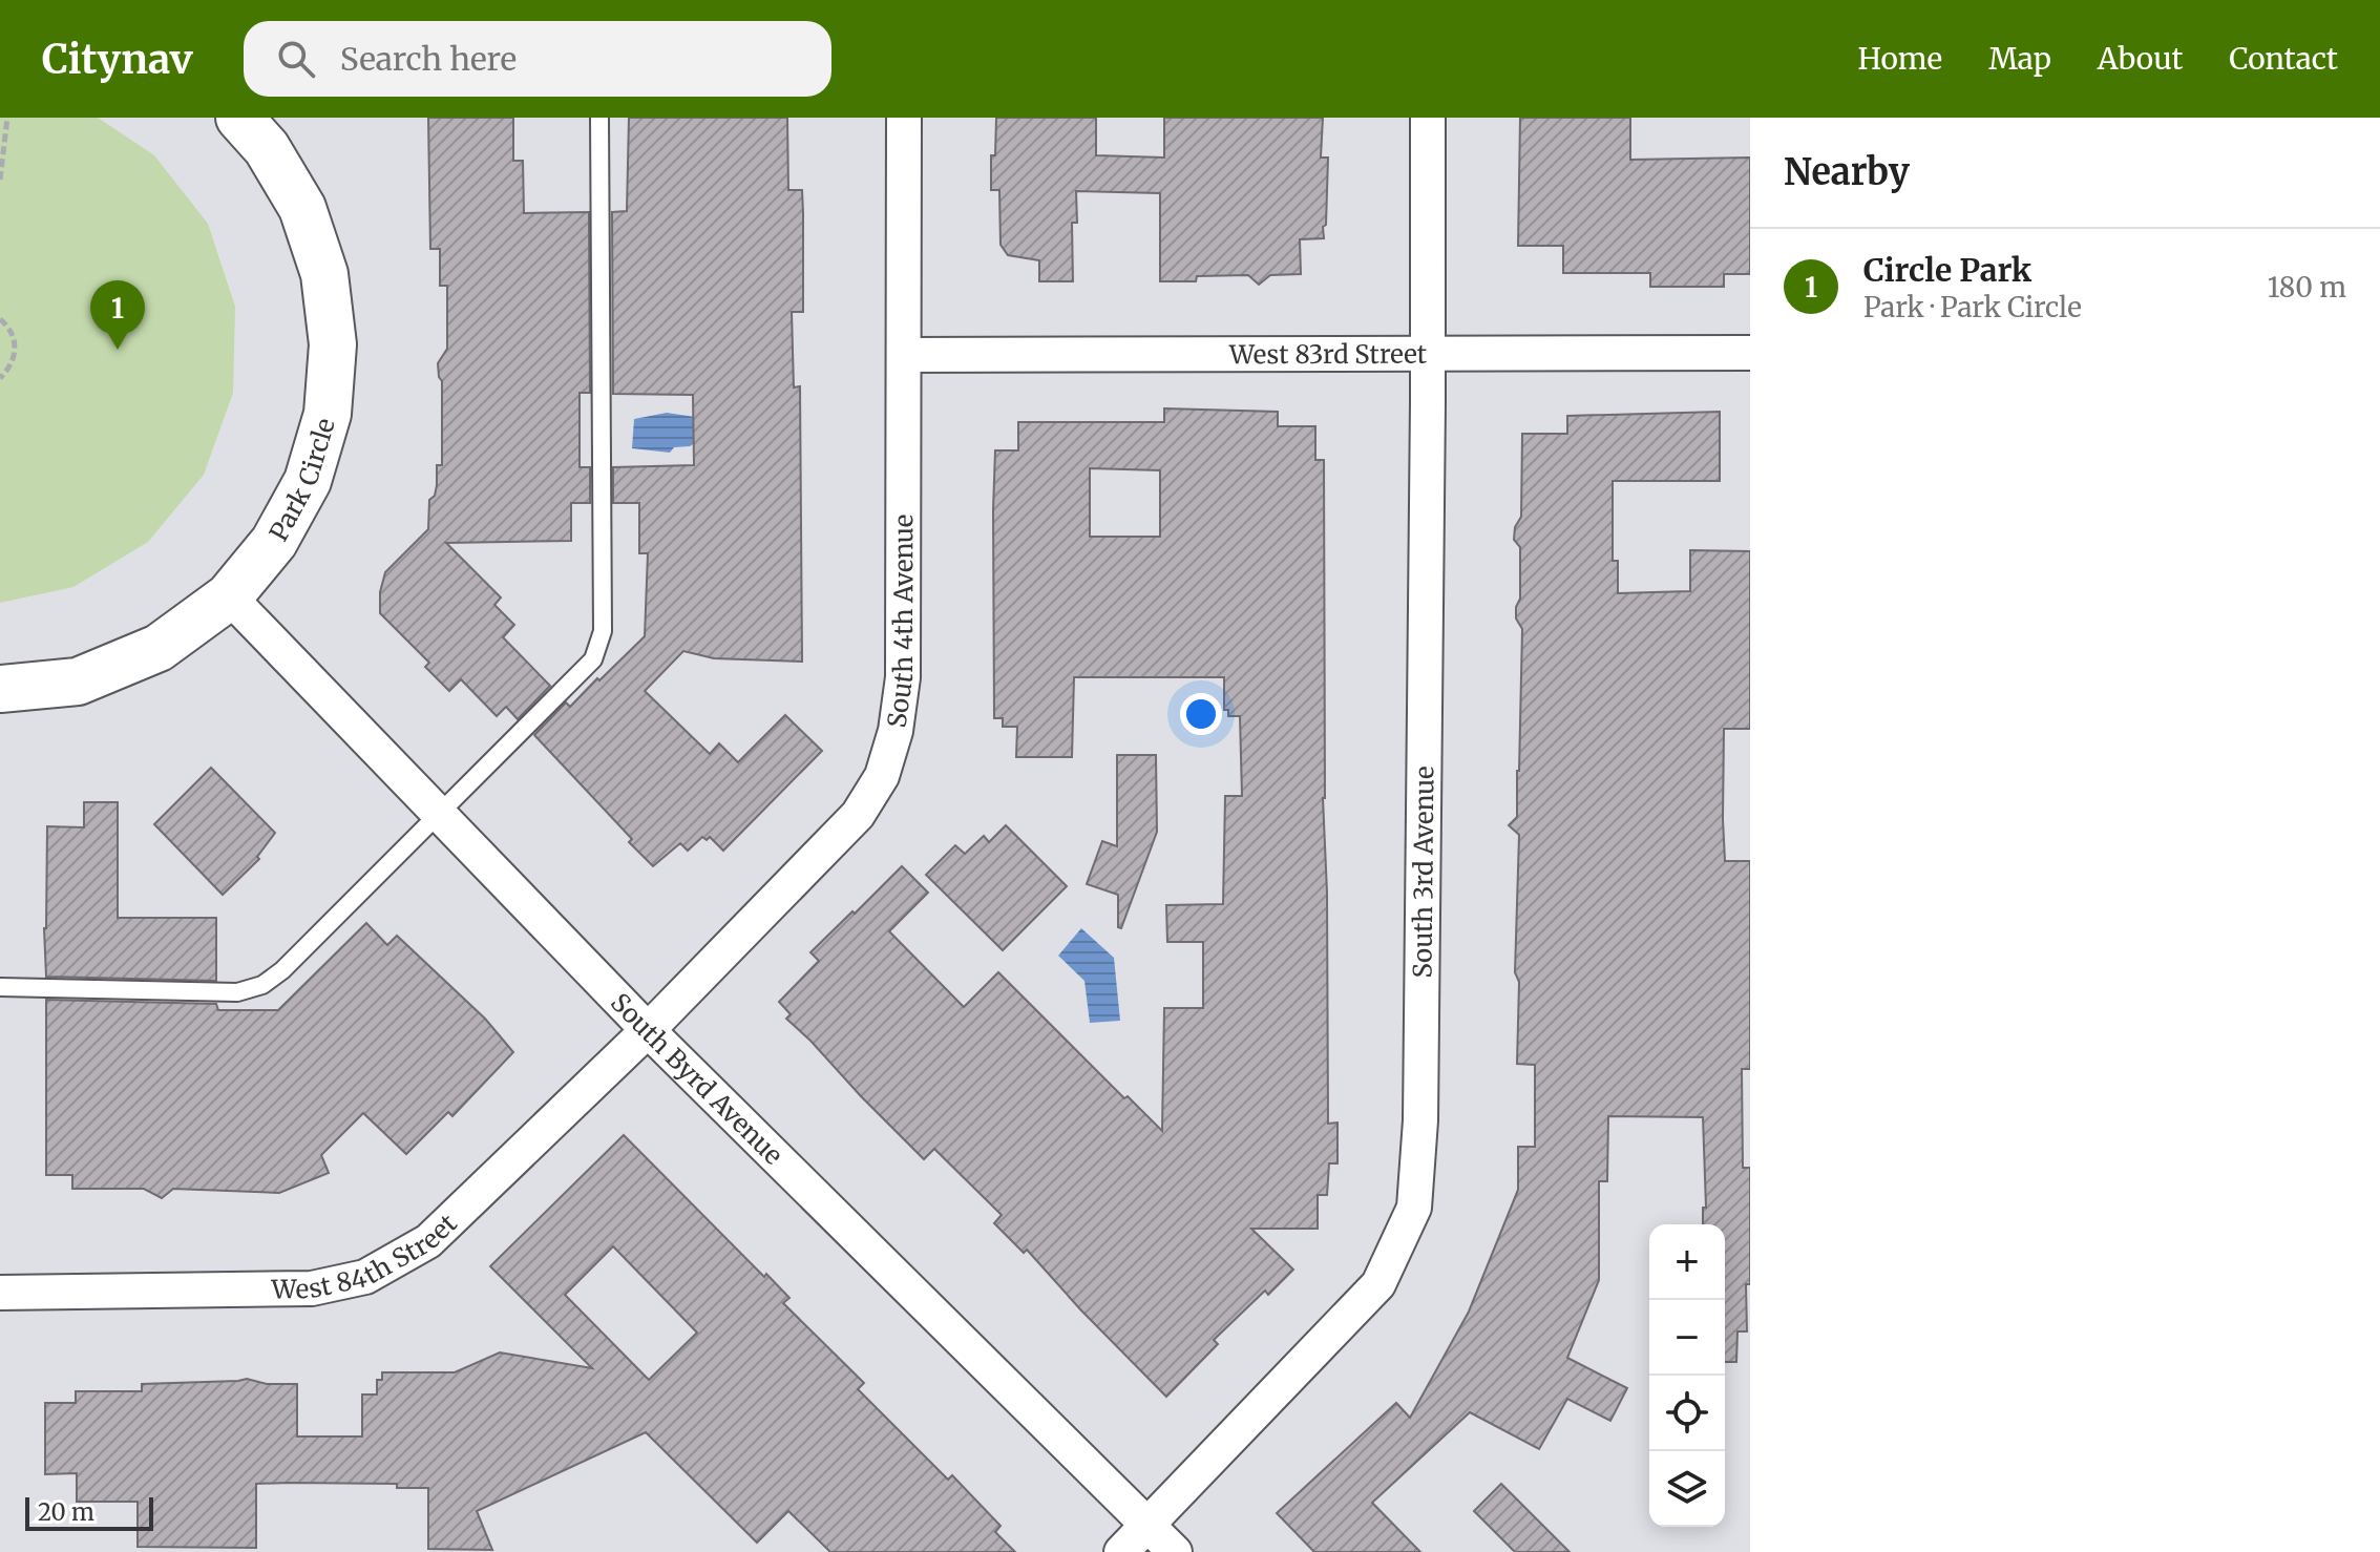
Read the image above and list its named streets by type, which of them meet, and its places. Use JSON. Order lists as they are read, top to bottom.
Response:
{
  "streets": {
    "street": [
      "West 83rd Street",
      "Park Circle",
      "South 4th Avenue",
      "South 3rd Avenue",
      "South Byrd Avenue",
      "West 84th Street"
    ]
  },
  "crossings": [
    ["West 83rd Street", "South 4th Avenue"],
    ["West 83rd Street", "South 3rd Avenue"],
    ["Park Circle", "South Byrd Avenue"],
    ["South 4th Avenue", "South Byrd Avenue"],
    ["South 4th Avenue", "West 84th Street"],
    ["South 3rd Avenue", "South Byrd Avenue"],
    ["South Byrd Avenue", "West 84th Street"]
  ],
  "scale_bar": "20 m",
  "page": {
    "header": "Citynav",
    "search": "Search here",
    "nav": [
      "Home",
      "Map",
      "About",
      "Contact"
    ],
    "heading": "Nearby",
    "list": [
      {
        "mark": "1",
        "name": "Circle Park",
        "note": "Park · Park Circle",
        "value": "180 m"
      }
    ],
    "pins": "1",
    "map_buttons": ["+", "−"],
    "scale": "20 m"
  }
}
